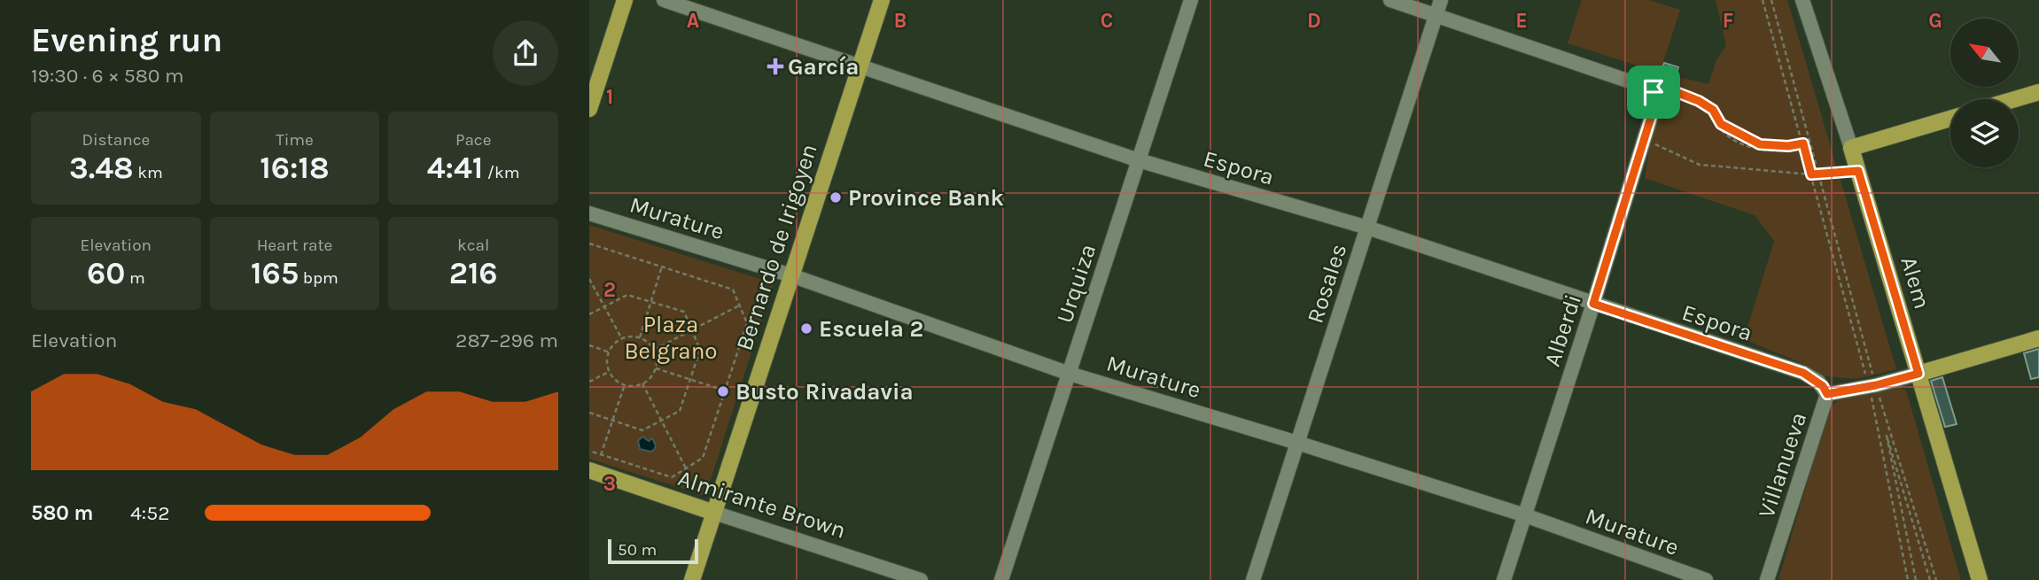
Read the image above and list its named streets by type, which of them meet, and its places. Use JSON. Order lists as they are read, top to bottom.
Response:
{
  "streets": {
    "main road": ["Bernardo de Irigoyen", "Alem", "Almirante Brown"],
    "street": [
      "Espora",
      "Murature",
      "Urquiza",
      "Rosales",
      "Alberdi",
      "Villanueva"
    ]
  },
  "crossings": [
    ["Espora", "Bernardo de Irigoyen"],
    ["Espora", "Urquiza"],
    ["Espora", "Rosales"],
    ["Espora", "Alberdi"],
    ["Espora", "Villanueva"],
    ["Murature", "Bernardo de Irigoyen"],
    ["Murature", "Urquiza"],
    ["Murature", "Rosales"],
    ["Murature", "Alberdi"],
    ["Bernardo de Irigoyen", "Almirante Brown"]
  ],
  "parks": ["Plaza Belgrano"],
  "places": {
    "health": ["García"],
    "other": ["Province Bank", "Escuela 2", "Busto Rivadavia"]
  },
  "scale_bar": "50 m",
  "north": "top left",
  "page": {
    "heading": ["Evening run", "19:30 · 6 × 580 m"],
    "stats": [
      ["Distance", "3.48 km"],
      ["Time", "16:18"],
      ["Pace", "4:41 /km"],
      ["Elevation", "60 m"],
      ["Heart rate", "165 bpm"],
      ["kcal", "216"]
    ],
    "chart": ["Elevation", "287–296 m"],
    "list": [
      {
        "name": "580 m",
        "note": "4:52"
      }
    ],
    "scale": "50 m"
  },
  "grid": {
    "columns": [
      "A",
      "B",
      "C",
      "D",
      "E",
      "F",
      "G"
    ],
    "rows": ["1", "2", "3"]
  }
}
